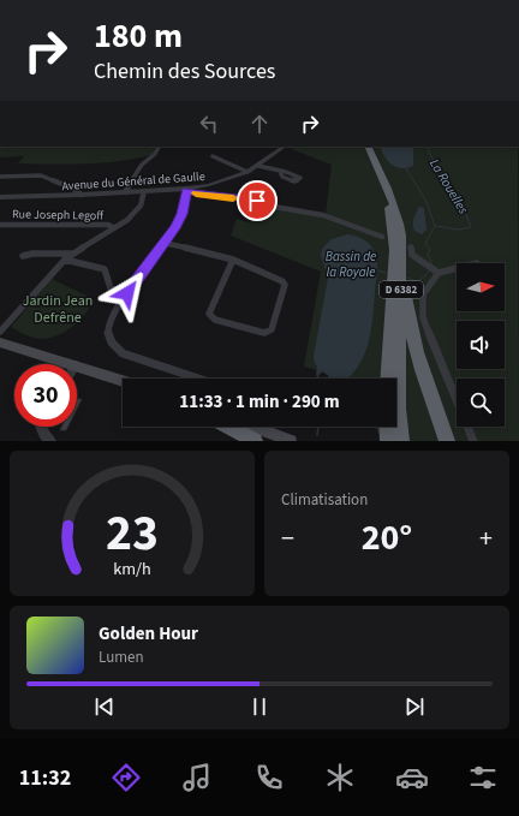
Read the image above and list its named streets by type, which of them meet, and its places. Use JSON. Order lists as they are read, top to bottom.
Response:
{
  "streets": {
    "highway": ["D 6382"],
    "street": ["Avenue du Général de Gaulle", "Rue Joseph Legoff"]
  },
  "water": ["La Rouelles", "Bassin de la Royale"],
  "parks": ["Jardin Jean Defrêne"],
  "north": "right",
  "page": {
    "turn": ["180 m", "Chemin des Sources"],
    "limit": "30",
    "trip": "11:33 · 1 min · 290 m",
    "tile": "Climatisation",
    "heat": ["−", "20°", "+"],
    "song": ["Golden Hour", "Lumen"],
    "tabs": "11:32",
    "gauge": ["23", "km/h"]
  }
}
